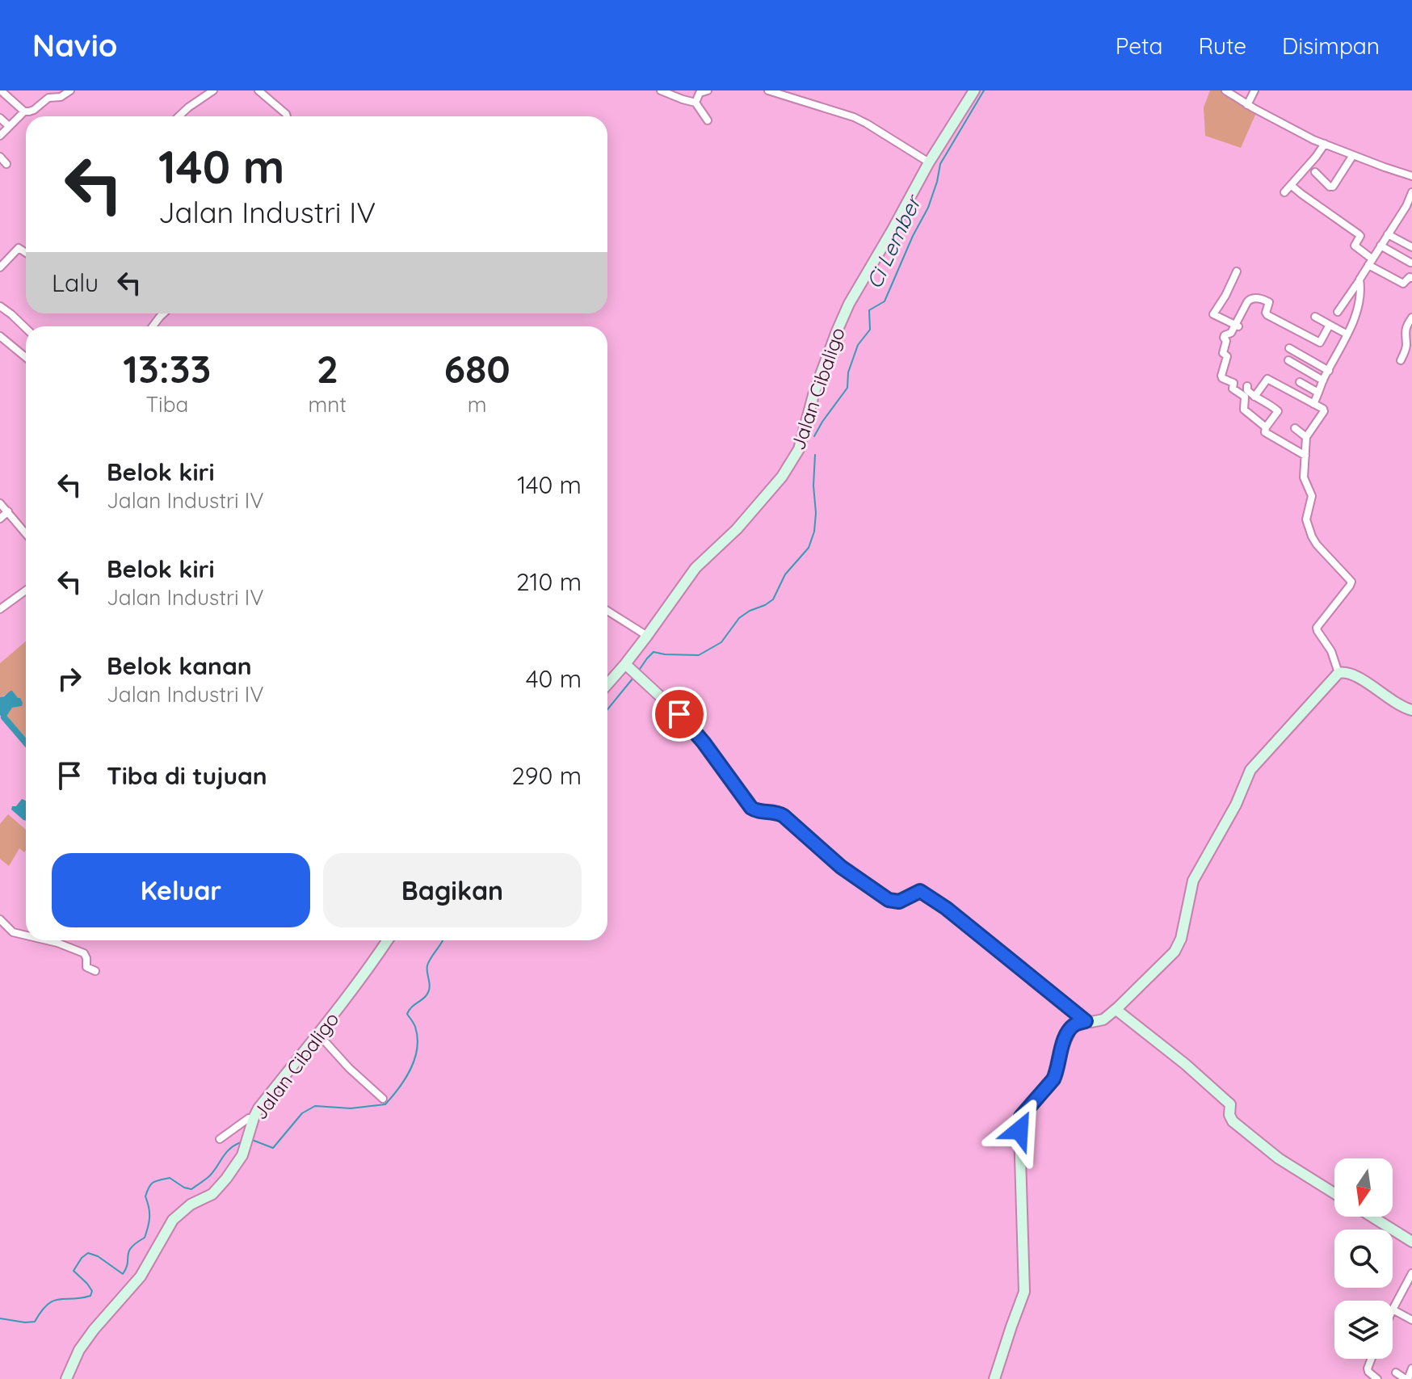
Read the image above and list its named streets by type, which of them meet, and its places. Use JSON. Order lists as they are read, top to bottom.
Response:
{
  "streets": {
    "main road": ["Jalan Cibaligo"]
  },
  "water": ["Ci Lember"],
  "north": "bottom",
  "page": {
    "header": "Navio",
    "nav": ["Peta", "Rute", "Disimpan"],
    "turn": ["140 m", "Jalan Industri IV"],
    "then": "Lalu",
    "eta": [
      "13:33",
      "Tiba",
      "2",
      "mnt",
      "680",
      "m"
    ],
    "list": [
      {
        "name": "Belok kiri",
        "note": "Jalan Industri IV",
        "value": "140 m"
      },
      {
        "name": "Belok kiri",
        "note": "Jalan Industri IV",
        "value": "210 m"
      },
      {
        "name": "Belok kanan",
        "note": "Jalan Industri IV",
        "value": "40 m"
      },
      {
        "name": "Tiba di tujuan",
        "value": "290 m"
      }
    ],
    "buttons": ["Keluar", "Bagikan"]
  }
}
